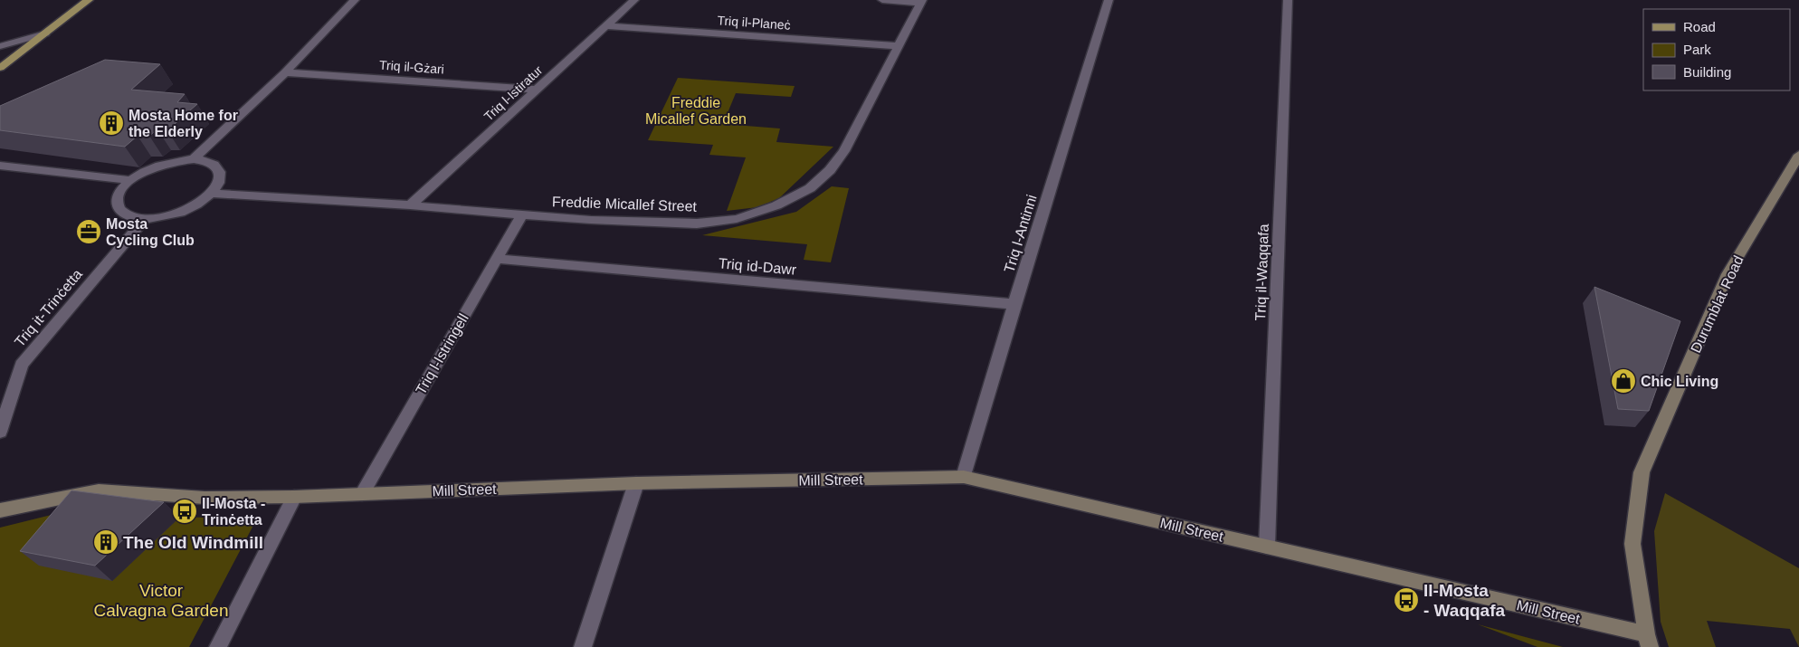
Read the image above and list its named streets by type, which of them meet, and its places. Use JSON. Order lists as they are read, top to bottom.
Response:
{
  "streets": {
    "street": [
      "Triq il-Planeċ",
      "Triq il-Gżari",
      "Triq l-Istiratur",
      "Freddie Micallef Street",
      "Triq l-Antinni",
      "Triq id-Dawr",
      "Triq il-Waqqafa",
      "Durumblat Road",
      "Triq it-Trinċetta",
      "Triq l-Istrinġell",
      "Mill Street"
    ]
  },
  "crossings": [
    ["Triq il-Planeċ", "Triq l-Istiratur"],
    ["Triq il-Planeċ", "Freddie Micallef Street"],
    ["Triq il-Gżari", "Triq l-Istiratur"],
    ["Triq l-Istiratur", "Freddie Micallef Street"],
    ["Freddie Micallef Street", "Triq l-Istrinġell"],
    ["Triq l-Antinni", "Triq id-Dawr"],
    ["Triq l-Antinni", "Mill Street"],
    ["Triq id-Dawr", "Triq l-Istrinġell"],
    ["Triq il-Waqqafa", "Mill Street"],
    ["Durumblat Road", "Mill Street"],
    ["Triq l-Istrinġell", "Mill Street"]
  ],
  "parks": ["Freddie Micallef Garden", "Victor Calvagna Garden"],
  "places": {
    "building": ["Mosta Home for the Elderly", "The Old Windmill"],
    "office": ["Mosta Cycling Club"],
    "shop": ["Chic Living"],
    "bus stop": ["Il-Mosta - Trinċetta", "Il-Mosta - Waqqafa"]
  },
  "legend": ["Road", "Park", "Building"]
}
